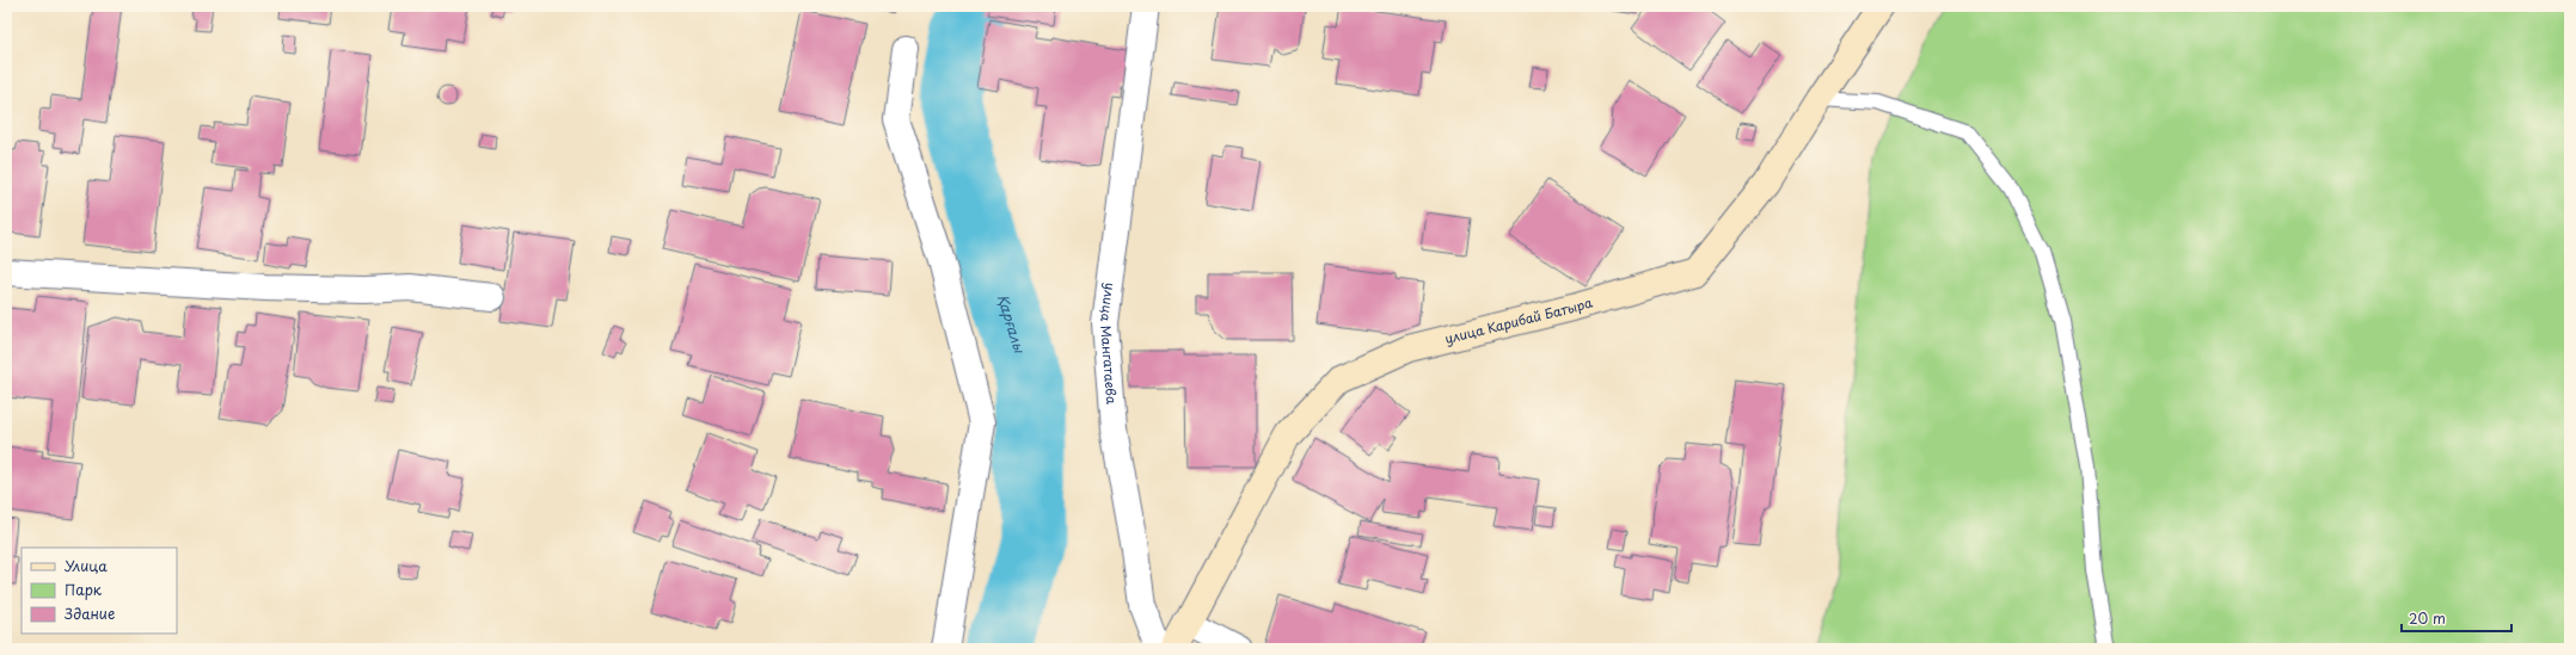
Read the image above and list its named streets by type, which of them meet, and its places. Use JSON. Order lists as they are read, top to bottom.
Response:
{
  "streets": {
    "street": ["улица Карибай Батыра", "улица Мангатаева"]
  },
  "water": ["Қарғалы"],
  "legend": ["Улица", "Парк", "Здание"],
  "scale_bar": "20 m"
}
